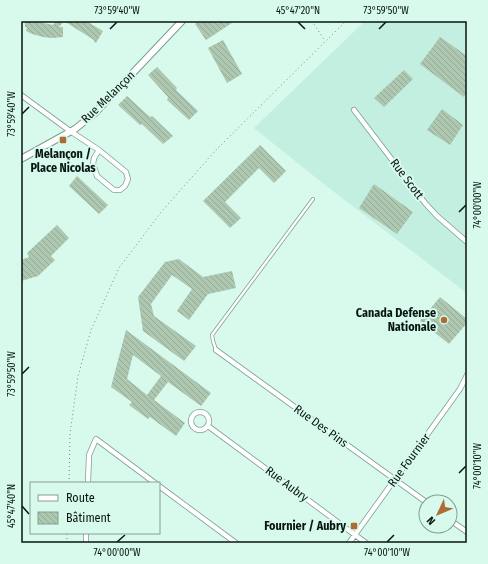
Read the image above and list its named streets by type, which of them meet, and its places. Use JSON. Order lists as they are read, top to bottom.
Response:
{
  "streets": {
    "street": [
      "Rue Melançon",
      "Rue Scott",
      "Rue Des Pins",
      "Rue Fournier",
      "Rue Aubry"
    ]
  },
  "crossings": [
    ["Rue Des Pins", "Rue Fournier"],
    ["Rue Fournier", "Rue Aubry"]
  ],
  "places": {
    "transit": ["Melançon / Place Nicolas", "Fournier / Aubry"],
    "other": ["Canada Defense Nationale"]
  },
  "legend": ["Route", "Bâtiment"],
  "north": "bottom left",
  "coordinates": [
    "73°59'40\"W",
    "45°47'20\"N",
    "73°59'50\"W",
    "74°00'00\"W",
    "74°00'10\"W",
    "45°47'40\"N"
  ]
}
